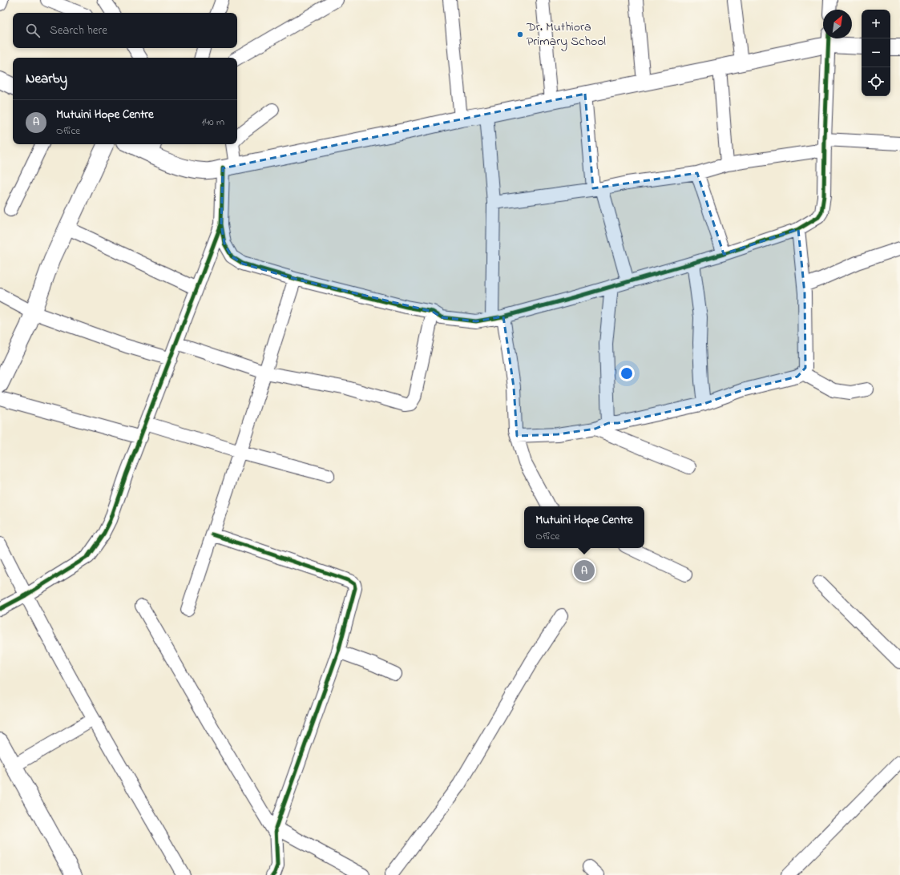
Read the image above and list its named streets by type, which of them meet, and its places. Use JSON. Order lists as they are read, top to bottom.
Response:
{
  "places": ["Dr. Muthiora Primary School"],
  "north": "top right",
  "page": {
    "map_buttons": ["+", "−"],
    "search": "Search here",
    "heading": "Nearby",
    "list": [
      {
        "mark": "A",
        "name": "Mutuini Hope Centre",
        "note": "Office",
        "value": "140 m"
      }
    ],
    "popup": ["Mutuini Hope Centre", "Office"],
    "pins": "A"
  }
}
